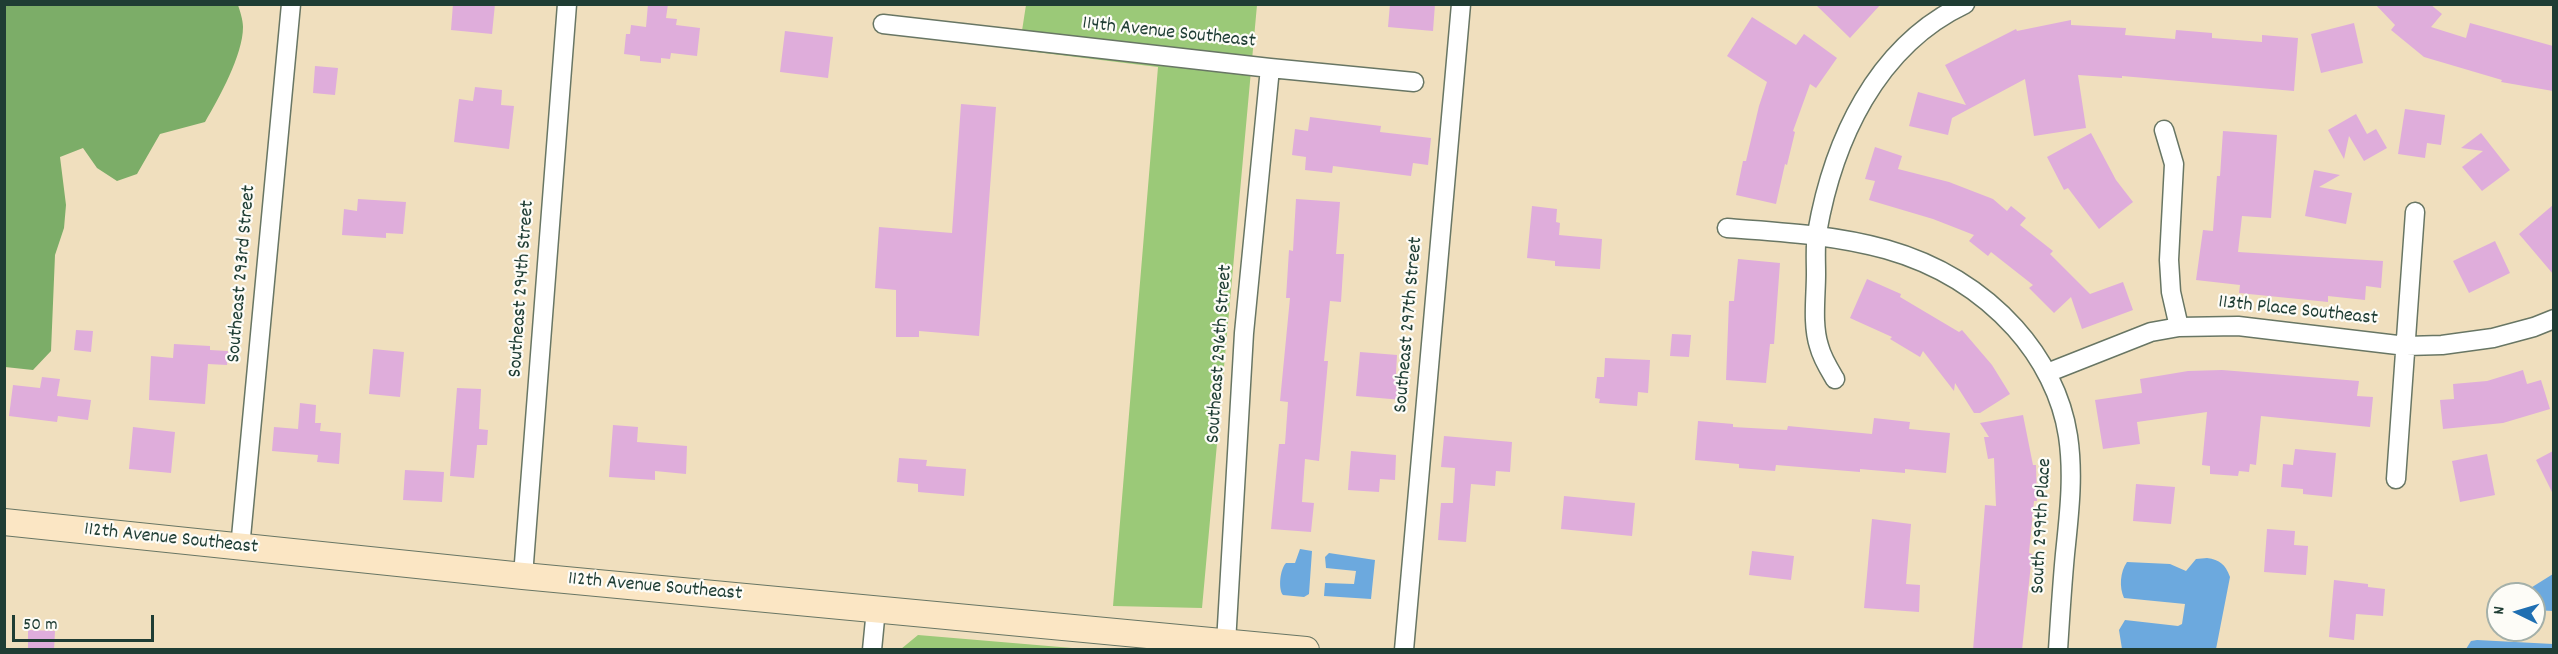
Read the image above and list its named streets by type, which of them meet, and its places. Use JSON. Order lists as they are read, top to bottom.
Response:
{
  "streets": {
    "street": [
      "114th Avenue Southeast",
      "Southeast 293rd Street",
      "Southeast 294th Street",
      "113th Place Southeast",
      "Southeast 297th Street",
      "Southeast 296th Street",
      "South 299th Place",
      "112th Avenue Southeast"
    ]
  },
  "crossings": [
    ["114th Avenue Southeast", "Southeast 296th Street"],
    ["Southeast 293rd Street", "112th Avenue Southeast"],
    ["Southeast 294th Street", "112th Avenue Southeast"],
    ["113th Place Southeast", "South 299th Place"],
    ["Southeast 296th Street", "112th Avenue Southeast"]
  ],
  "scale_bar": "50 m",
  "north": "left"
}
